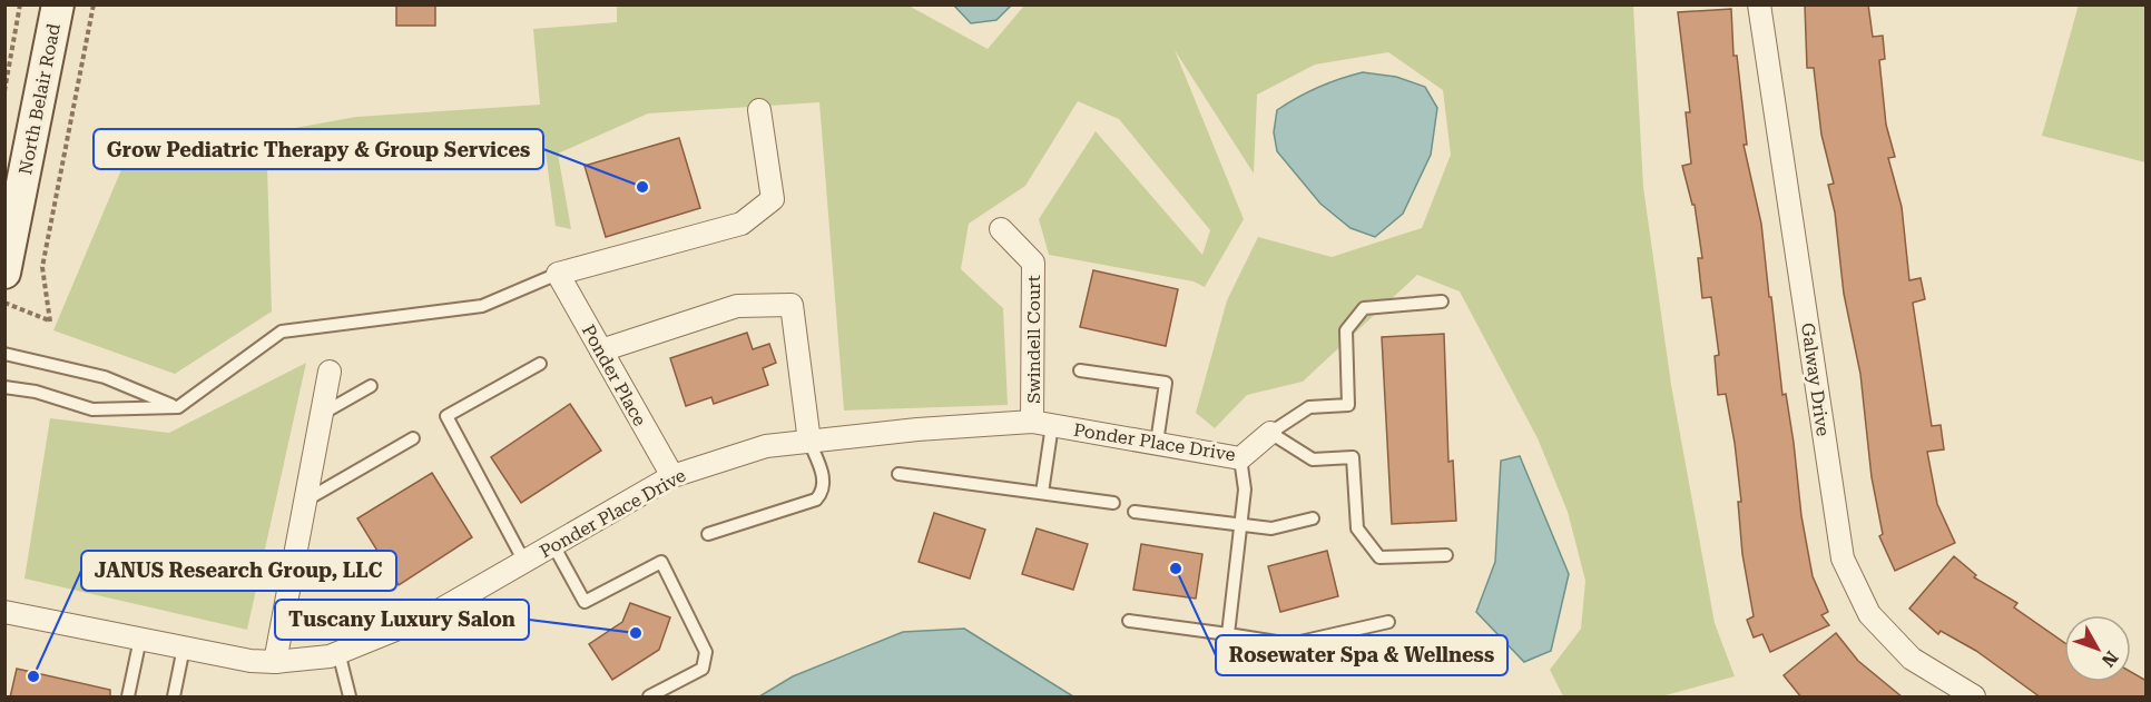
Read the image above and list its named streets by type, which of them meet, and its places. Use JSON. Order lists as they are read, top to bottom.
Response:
{
  "streets": {
    "main road": ["North Belair Road"],
    "street": [
      "Swindell Court",
      "Ponder Place",
      "Galway Drive",
      "Ponder Place Drive"
    ]
  },
  "crossings": [
    ["Swindell Court", "Ponder Place Drive"],
    ["Ponder Place", "Ponder Place Drive"]
  ],
  "places": [
    "Grow Pediatric Therapy & Group Services",
    "Rosewater Spa & Wellness",
    "Tuscany Luxury Salon",
    "JANUS Research Group, LLC"
  ],
  "north": "bottom right"
}
